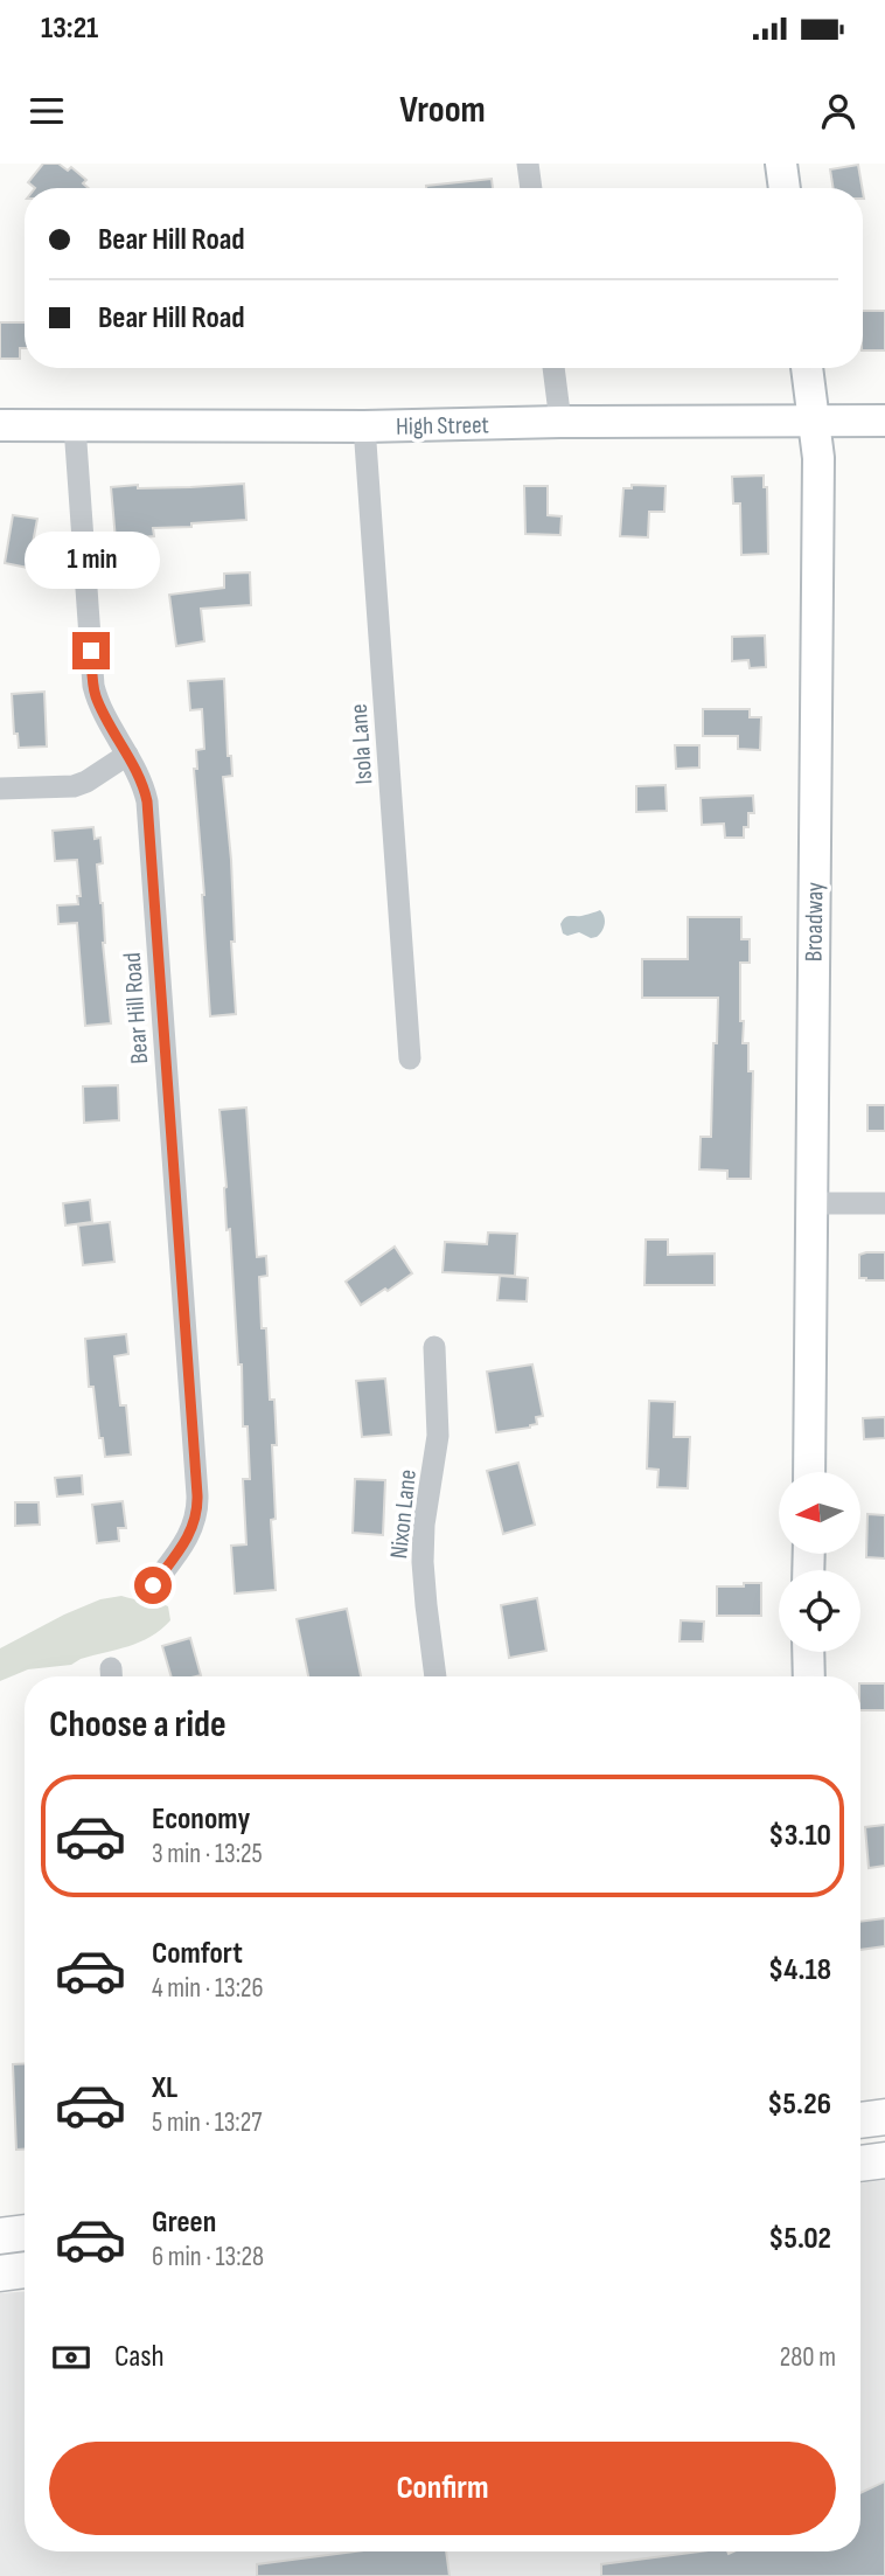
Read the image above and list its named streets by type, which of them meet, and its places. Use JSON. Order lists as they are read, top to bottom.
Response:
{
  "streets": {
    "main road": ["High Street", "Broadway"],
    "street": ["Isola Lane", "Bear Hill Road", "Nixon Lane"]
  },
  "crossings": [
    ["High Street", "Isola Lane"],
    ["High Street", "Broadway"],
    ["High Street", "Bear Hill Road"]
  ],
  "north": "left",
  "page": {
    "status": "13:21",
    "header": "Vroom",
    "banner": ["Bear Hill Road", "Bear Hill Road"],
    "bubble": "1 min",
    "heading": "Choose a ride",
    "list": [
      {
        "name": "Economy",
        "note": "3 min · 13:25",
        "value": "$3.10"
      },
      {
        "name": "Comfort",
        "note": "4 min · 13:26",
        "value": "$4.18"
      },
      {
        "name": "XL",
        "note": "5 min · 13:27",
        "value": "$5.26"
      },
      {
        "name": "Green",
        "note": "6 min · 13:28",
        "value": "$5.02"
      }
    ],
    "pay": ["Cash", "280 m"],
    "buttons": "Confirm"
  }
}
